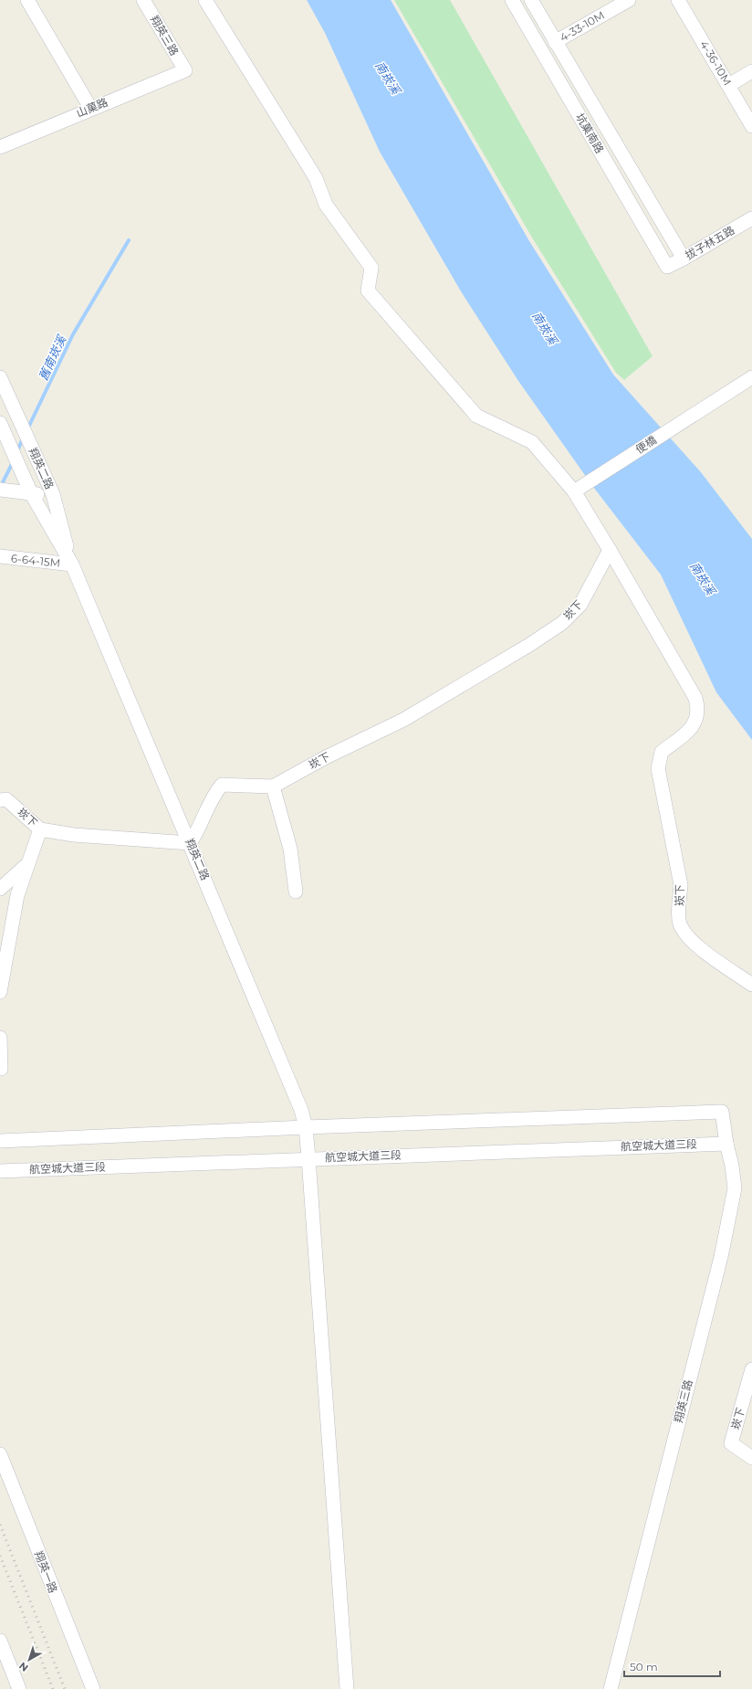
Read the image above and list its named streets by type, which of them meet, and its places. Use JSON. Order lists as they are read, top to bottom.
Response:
{
  "streets": {
    "street": [
      "4-33-10M",
      "翔英三路",
      "4-36-10M",
      "山菓路",
      "坑菓南路",
      "拔子林五路",
      "便橋",
      "翔英二路",
      "6-64-15M",
      "崁下",
      "航空城大道三段",
      "翔英一路"
    ]
  },
  "crossings": [
    ["4-33-10M", "坑菓南路"],
    ["翔英三路", "山菓路"],
    ["翔英三路", "翔英二路"],
    ["翔英三路", "航空城大道三段"],
    ["坑菓南路", "拔子林五路"],
    ["便橋", "崁下"],
    ["翔英二路", "6-64-15M"],
    ["翔英二路", "崁下"],
    ["翔英二路", "航空城大道三段"]
  ],
  "water": ["南崁溪", "舊南崁溪"],
  "scale_bar": "50 m",
  "north": "bottom left"
}
